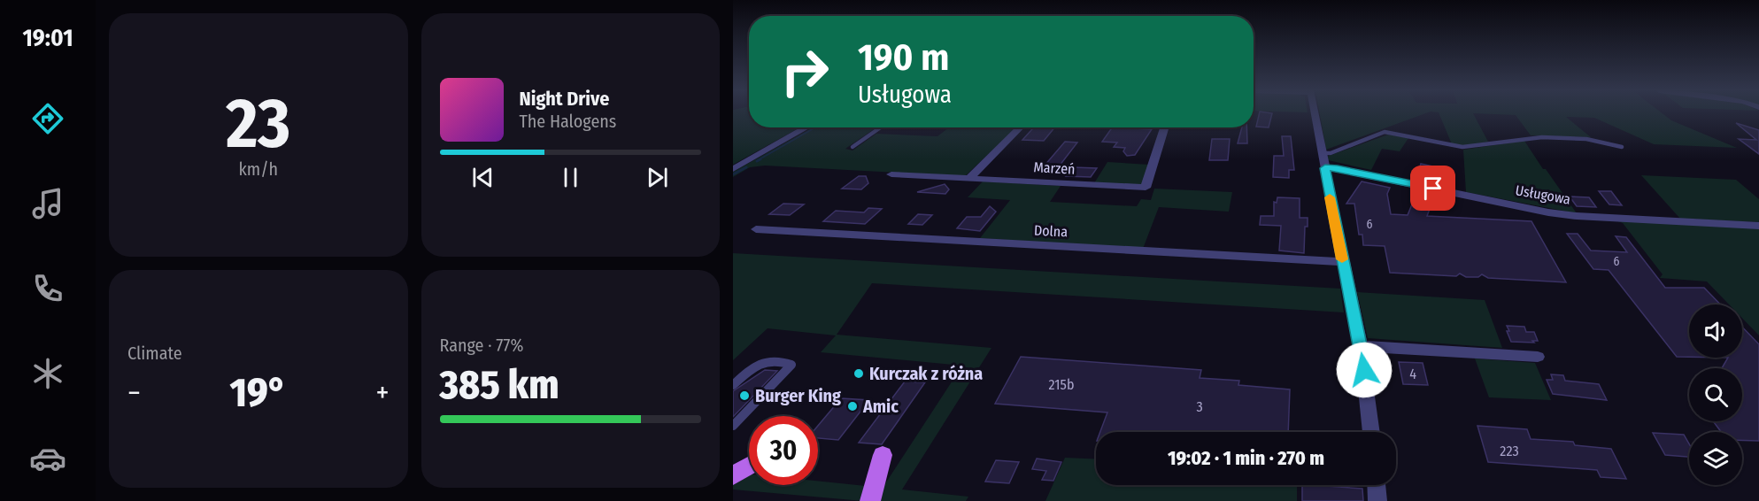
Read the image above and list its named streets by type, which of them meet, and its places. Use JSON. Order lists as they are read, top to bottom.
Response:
{
  "streets": {
    "street": ["Marzeń", "Usługowa", "Dolna"]
  },
  "places": ["Kurczak z różna", "Burger King", "Amic"],
  "house_numbers": [
    "6",
    "6",
    "4",
    "215b",
    "3",
    "223"
  ],
  "page": {
    "tabs": "19:01",
    "tile": [
      ["23", "km/h"],
      "Climate",
      ["Range · 77%", "385 km"]
    ],
    "turn": ["190 m", "Usługowa"],
    "song": ["Night Drive", "The Halogens"],
    "heat": ["−", "19°", "+"],
    "limit": "30",
    "trip": "19:02 · 1 min · 270 m"
  }
}
